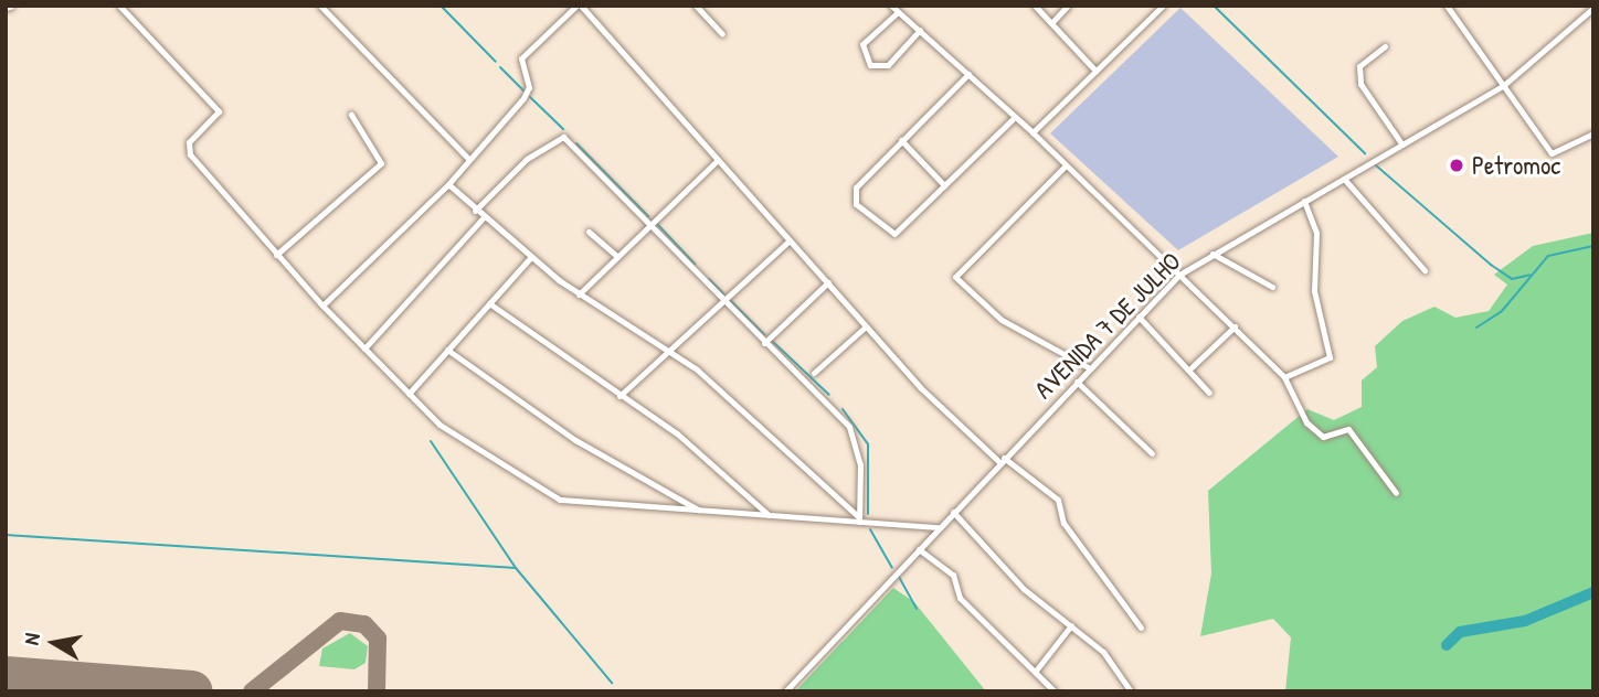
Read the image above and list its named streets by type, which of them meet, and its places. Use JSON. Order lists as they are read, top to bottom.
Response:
{
  "streets": {
    "street": ["AVENIDA 7 DE JULHO"]
  },
  "places": ["Petromoc"],
  "north": "left"
}
